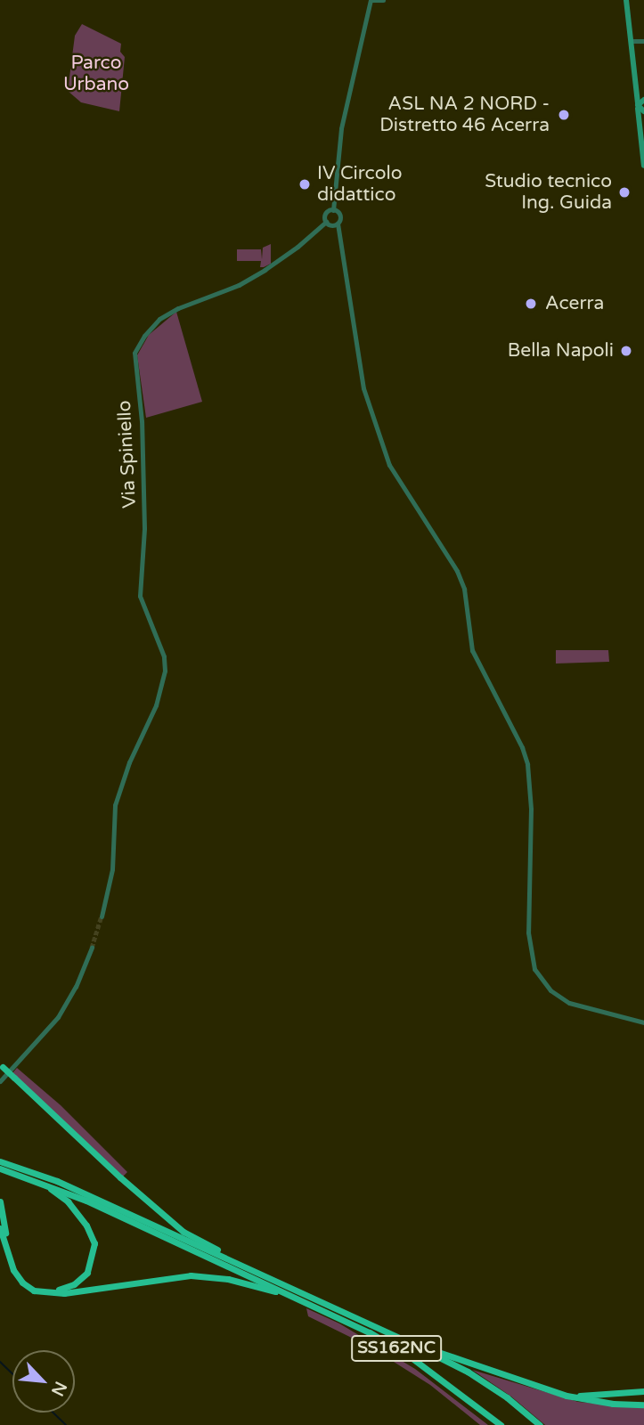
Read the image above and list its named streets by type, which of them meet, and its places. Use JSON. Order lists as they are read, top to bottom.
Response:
{
  "streets": {
    "highway": ["SS162NC"],
    "street": ["Via Spiniello"]
  },
  "parks": ["Parco Urbano"],
  "places": [
    "ASL NA 2 NORD - Distretto 46 Acerra",
    "IV Circolo didattico",
    "Studio tecnico Ing. Guida",
    "Acerra",
    "Bella Napoli"
  ],
  "north": "bottom right"
}
